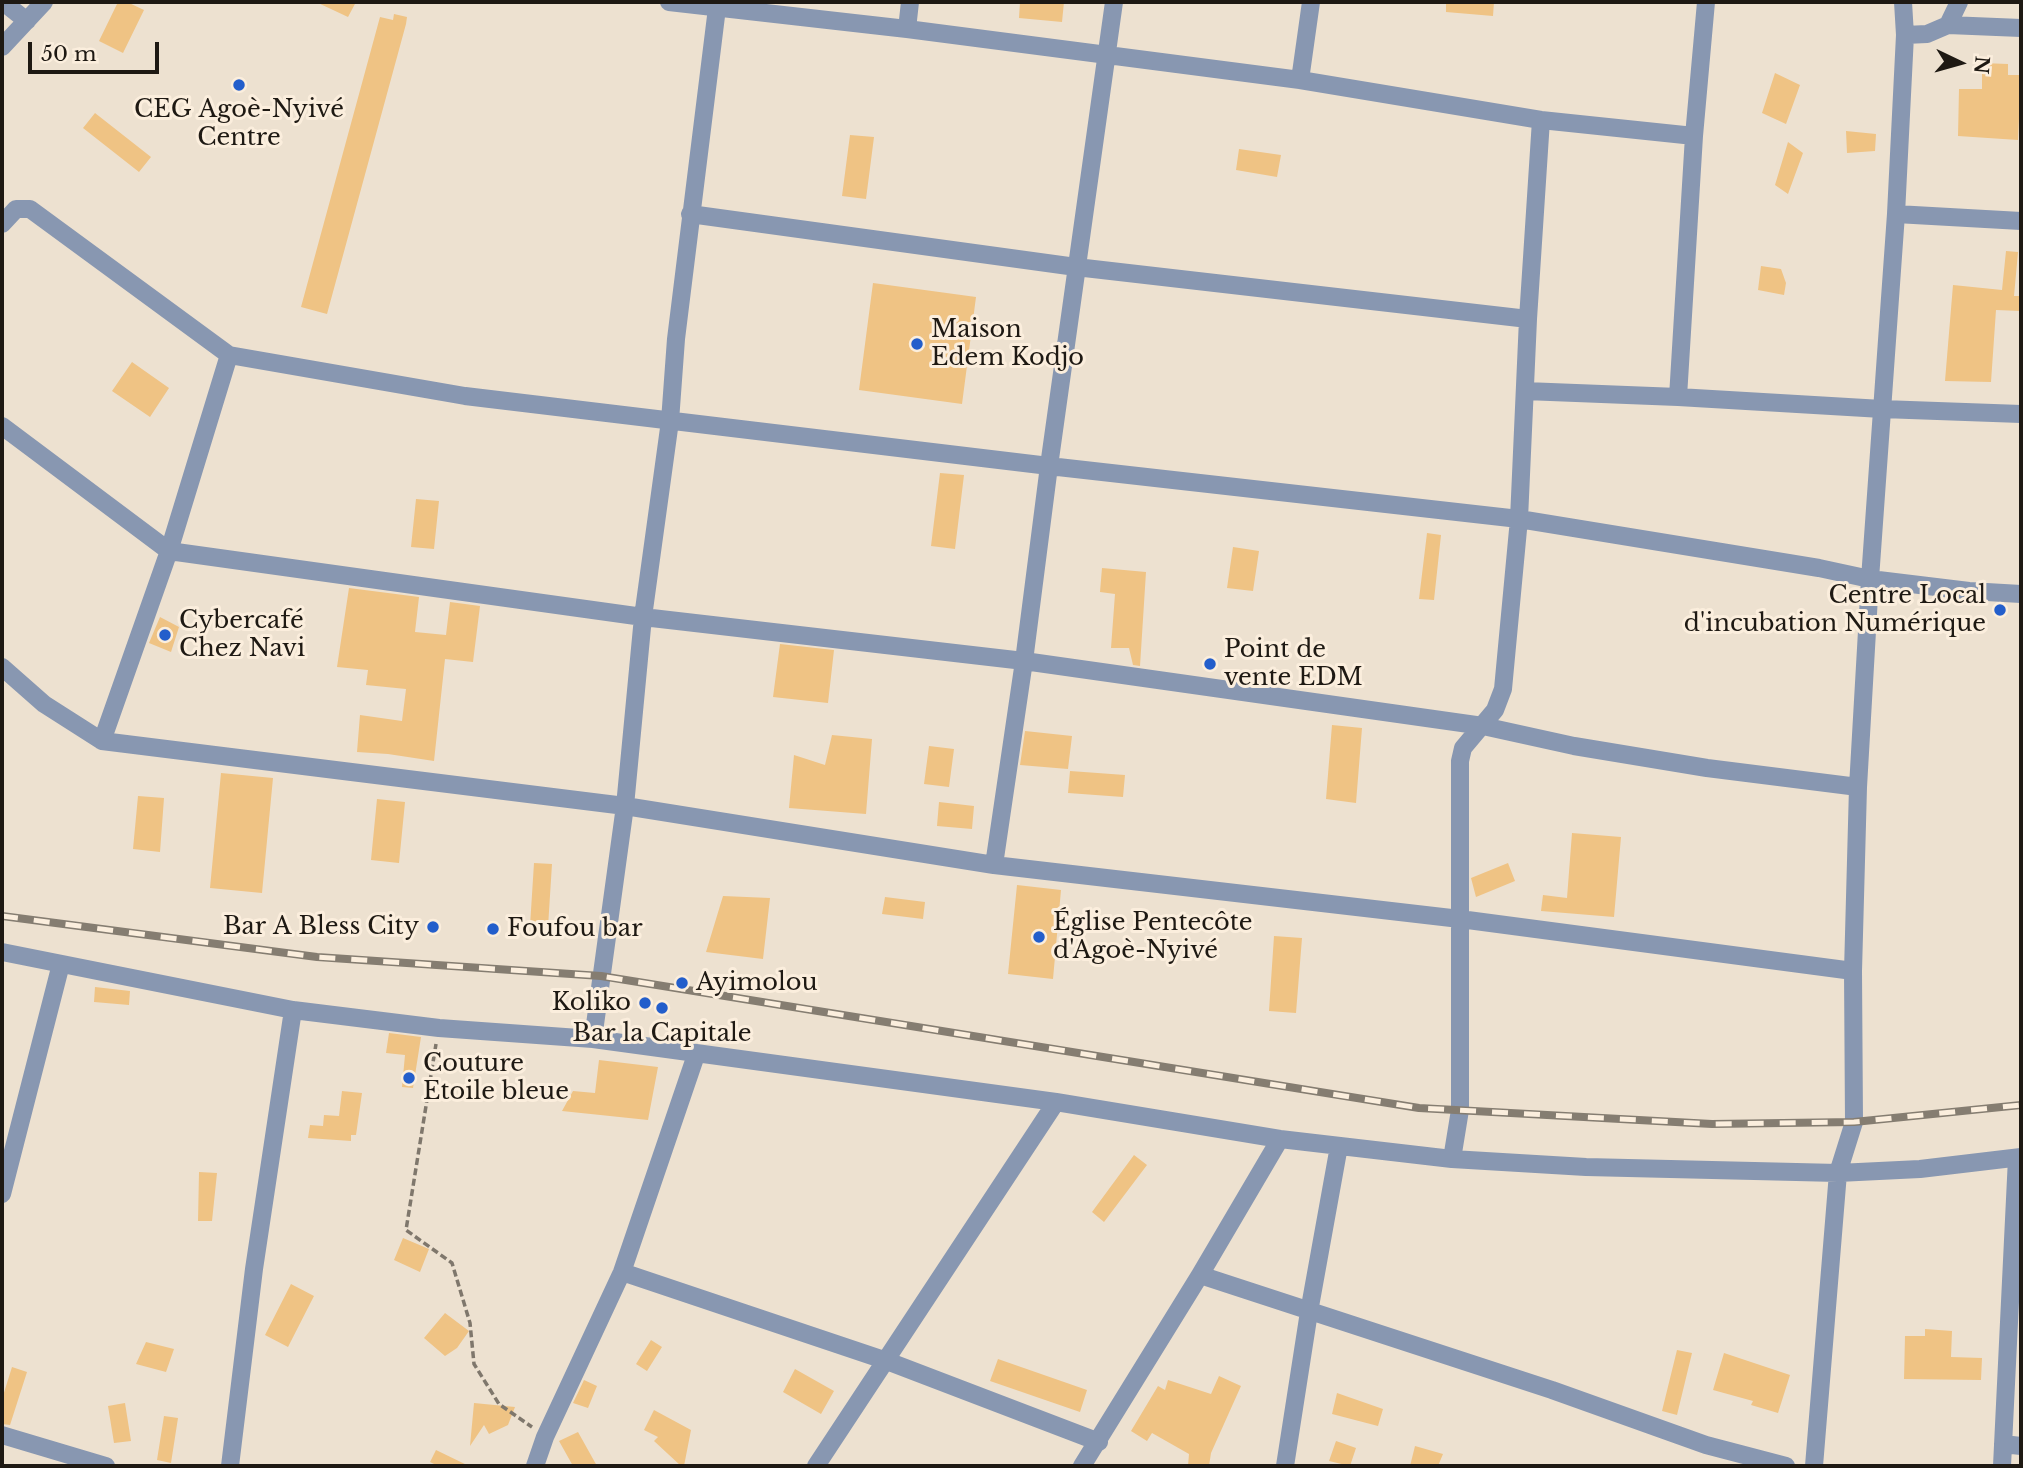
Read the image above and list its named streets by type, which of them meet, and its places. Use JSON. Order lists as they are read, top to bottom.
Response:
{
  "places": [
    "CEG Agoè-Nyivé Centre",
    "Maison Edem Kodjo",
    "Centre Local d'incubation Numérique",
    "Cybercafé Chez Navi",
    "Point de vente EDM",
    "Bar A Bless City",
    "Foufou bar",
    "Église Pentecôte d'Agoè-Nyivé",
    "Ayimolou",
    "Koliko",
    "Bar la Capitale",
    "Couture Etoile bleue"
  ],
  "scale_bar": "50 m",
  "north": "right"
}
